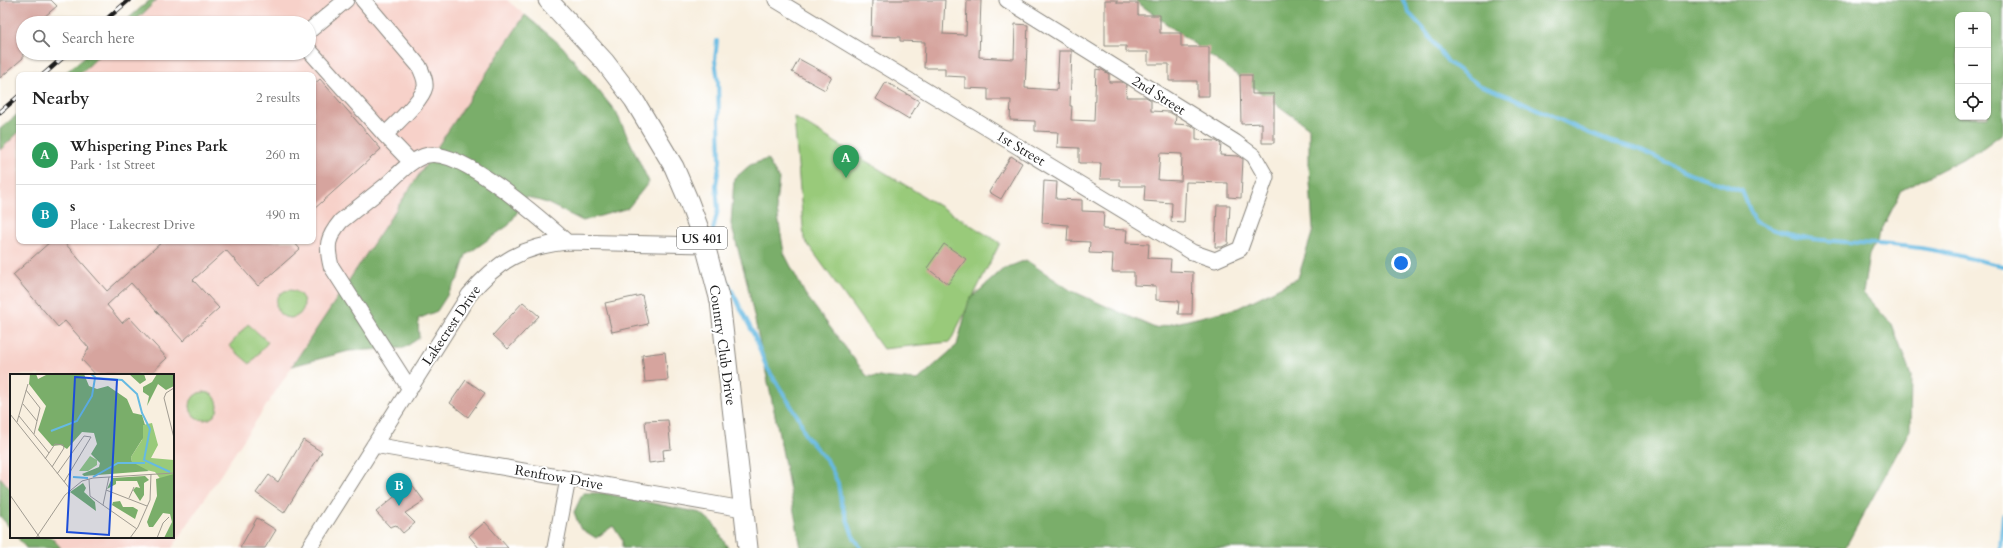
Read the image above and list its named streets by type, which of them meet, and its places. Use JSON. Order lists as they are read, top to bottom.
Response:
{
  "streets": {
    "main road": ["US 401", "Country Club Drive"],
    "street": [
      "2nd Street",
      "1st Street",
      "Lakecrest Drive",
      "Renfrow Drive"
    ]
  },
  "crossings": [
    ["2nd Street", "1st Street"],
    ["Lakecrest Drive", "Country Club Drive"],
    ["Lakecrest Drive", "Renfrow Drive"],
    ["Country Club Drive", "Renfrow Drive"]
  ],
  "page": {
    "map_buttons": ["+", "−"],
    "search": "Search here",
    "heading": ["Nearby", "2 results"],
    "list": [
      {
        "mark": "A",
        "name": "Whispering Pines Park",
        "note": "Park · 1st Street",
        "value": "260 m"
      },
      {
        "mark": "B",
        "name": "s",
        "note": "Place · Lakecrest Drive",
        "value": "490 m"
      }
    ],
    "pins": ["A", "B"]
  }
}
